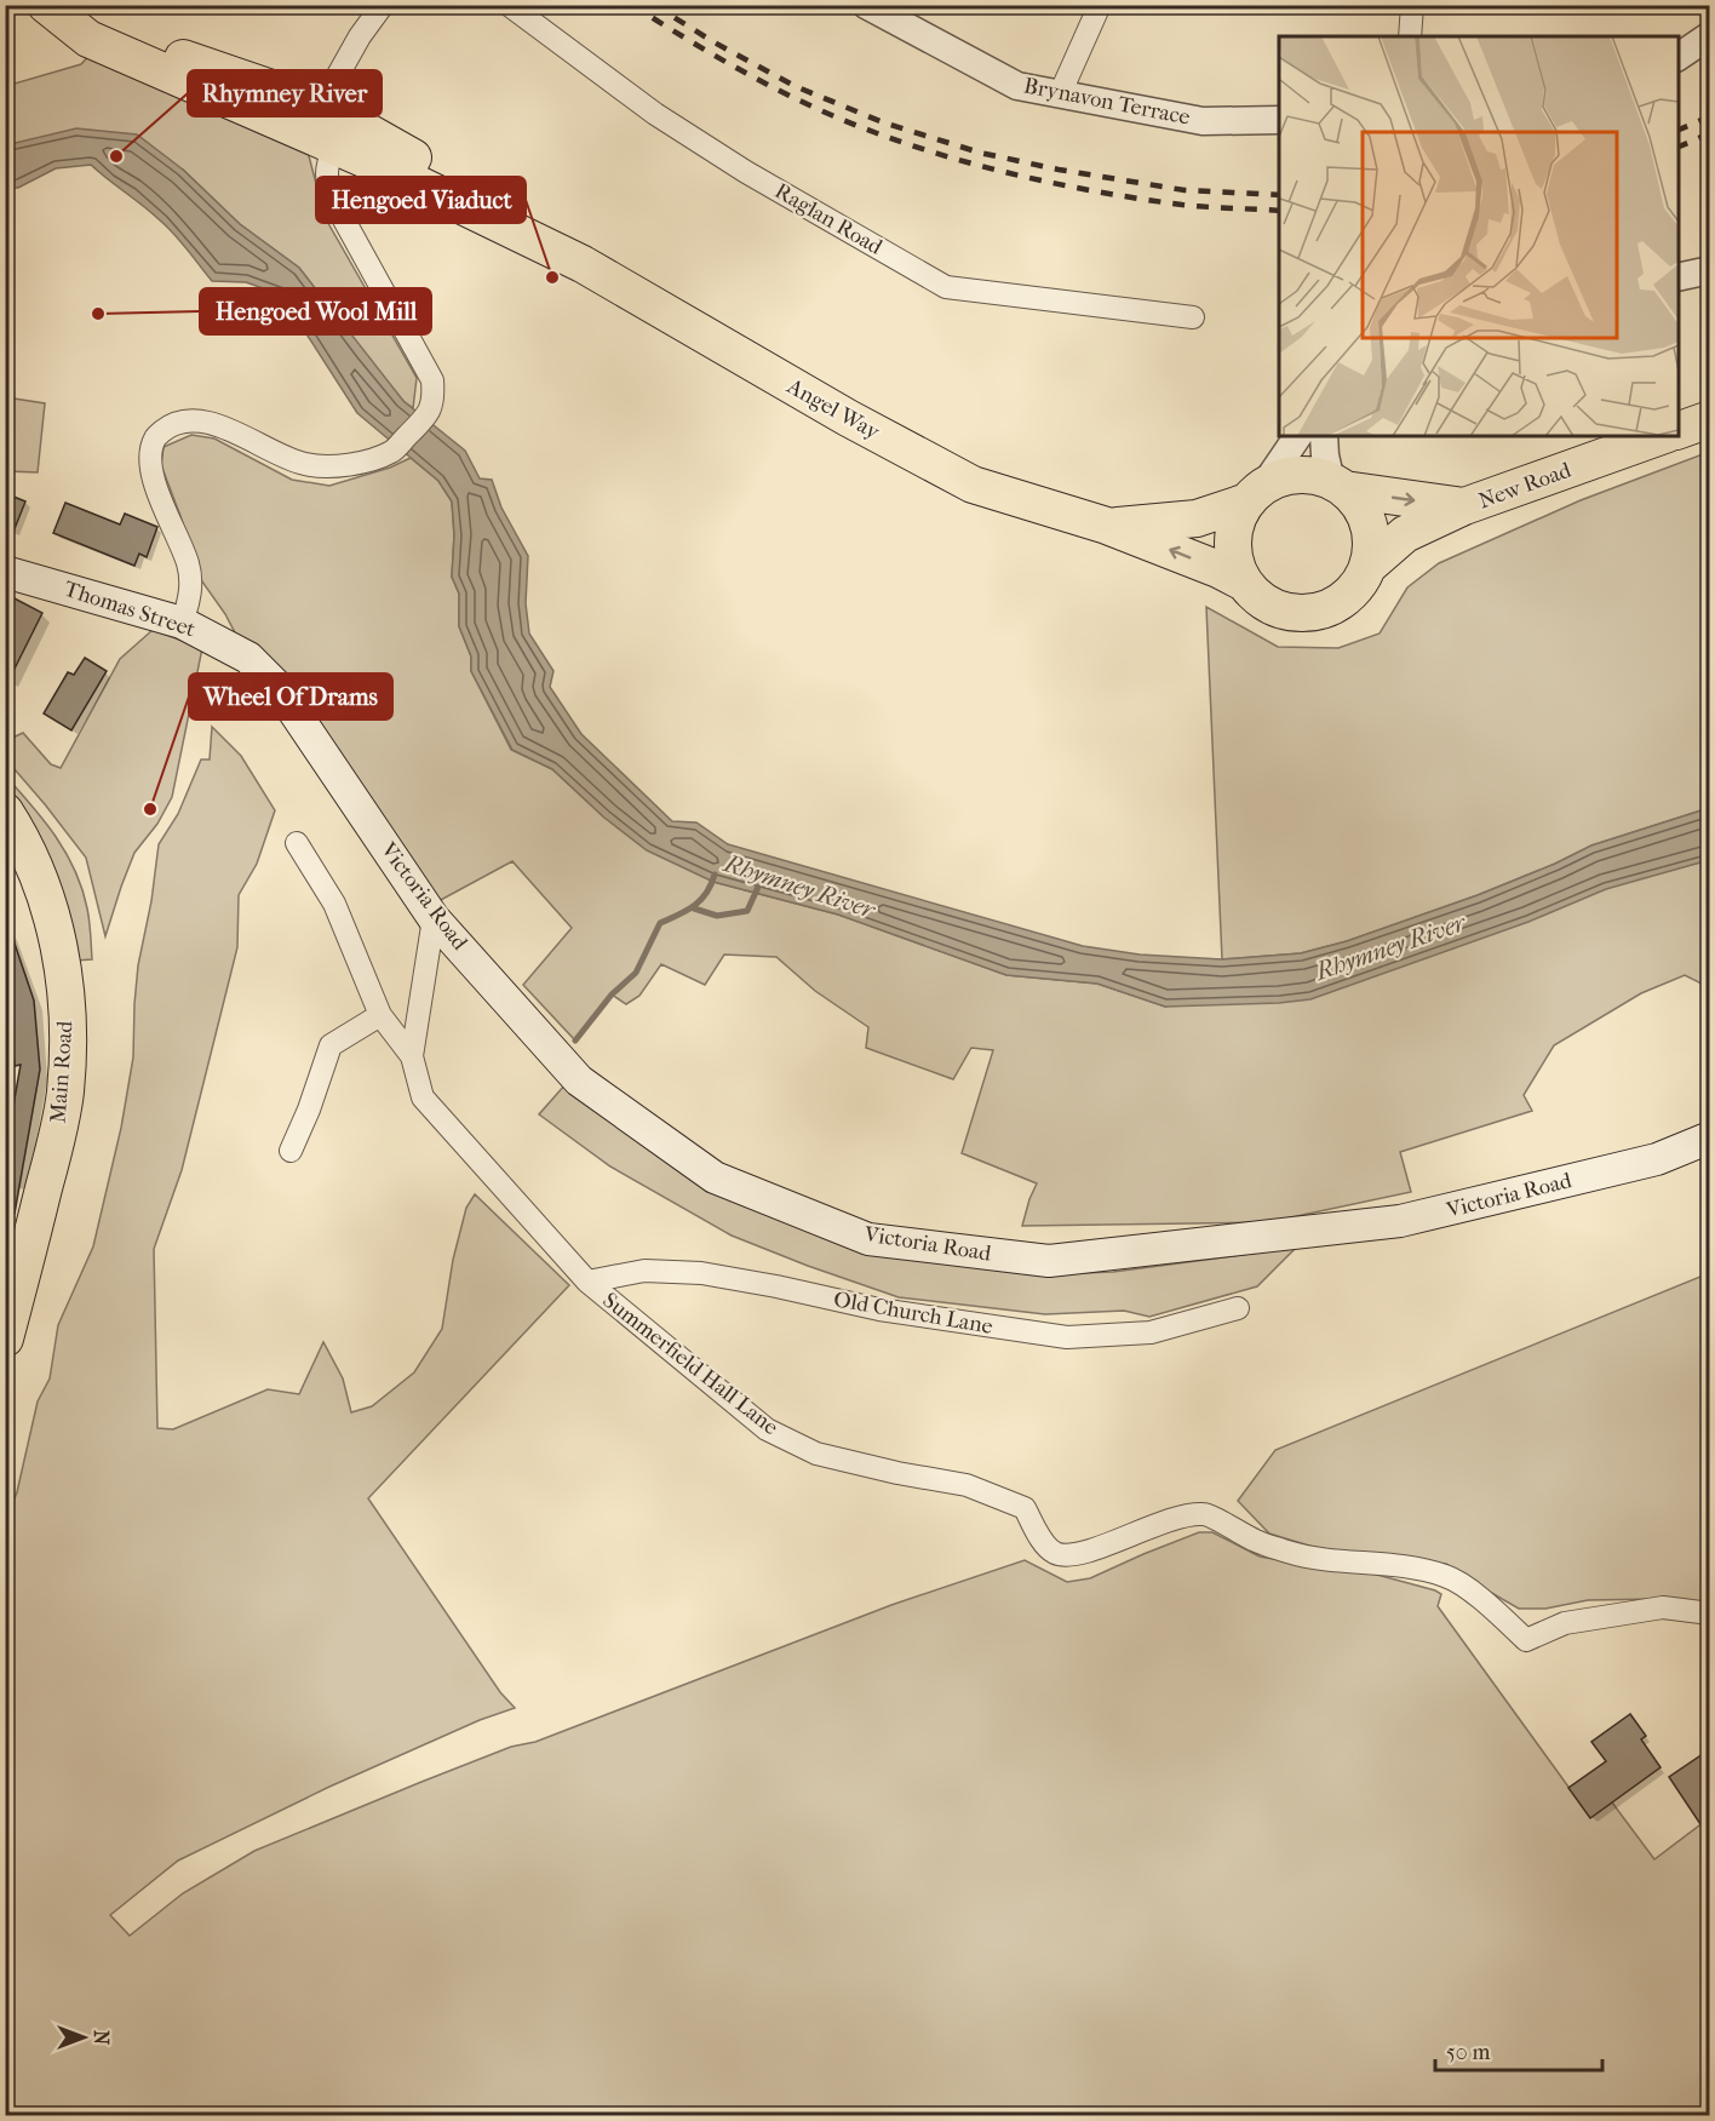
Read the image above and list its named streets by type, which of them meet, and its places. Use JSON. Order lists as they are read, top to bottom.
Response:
{
  "streets": {
    "main road": [
      "Angel Way",
      "New Road",
      "Thomas Street",
      "Victoria Road",
      "Main Road"
    ],
    "street": [
      "Brynavon Terrace",
      "Raglan Road",
      "Old Church Lane",
      "Summerfield Hall Lane"
    ]
  },
  "crossings": [
    ["Angel Way", "New Road"],
    ["Thomas Street", "Victoria Road"],
    ["Victoria Road", "Summerfield Hall Lane"],
    ["Old Church Lane", "Summerfield Hall Lane"]
  ],
  "water": ["Rhymney River"],
  "places": [
    "Rhymney River",
    "Hengoed Viaduct",
    "Hengoed Wool Mill",
    "Wheel Of Drams"
  ],
  "scale_bar": "50 m",
  "north": "right"
}
